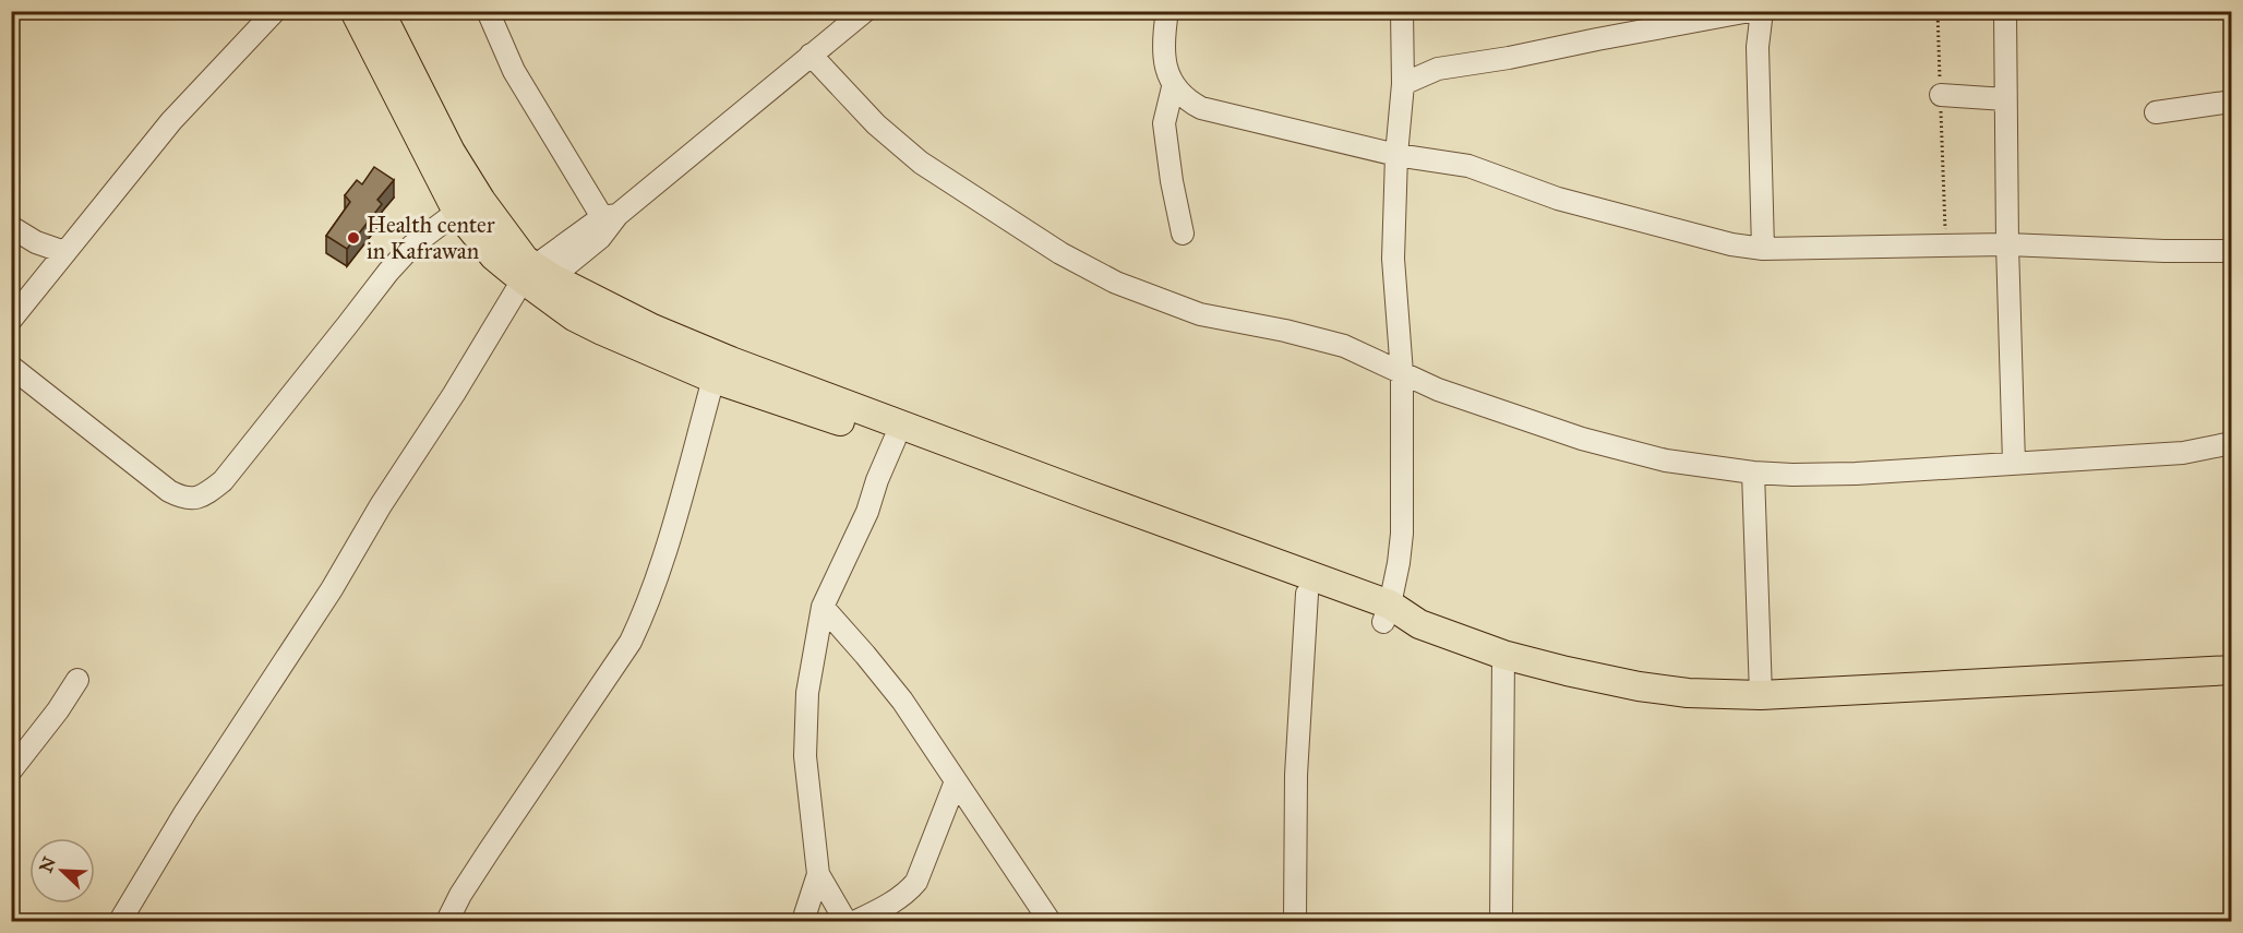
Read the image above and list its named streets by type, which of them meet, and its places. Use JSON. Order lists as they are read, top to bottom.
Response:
{
  "places": ["Health center in Kafrawan"],
  "north": "top left"
}
